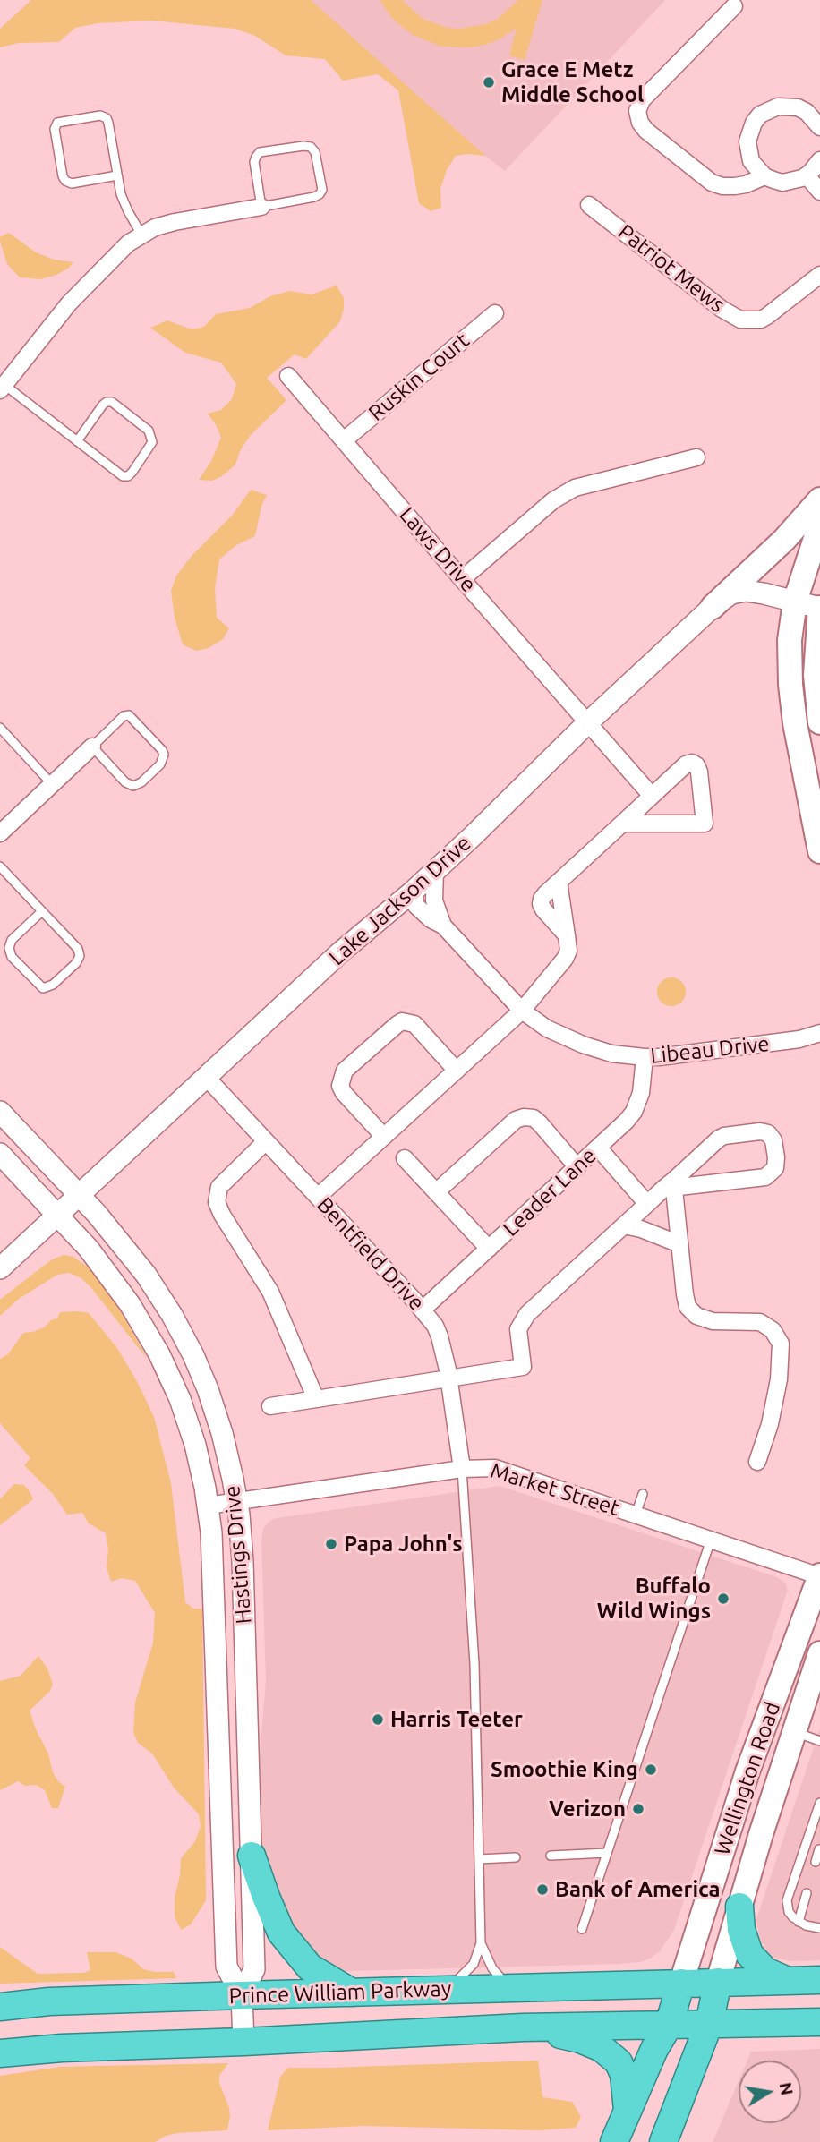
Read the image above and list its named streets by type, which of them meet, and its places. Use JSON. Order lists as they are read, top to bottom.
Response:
{
  "streets": {
    "highway": ["Prince William Parkway"],
    "main road": ["Wellington Road"],
    "street": [
      "Patriot Mews",
      "Ruskin Court",
      "Laws Drive",
      "Lake Jackson Drive",
      "Libeau Drive",
      "Leader Lane",
      "Bentfield Drive",
      "Market Street",
      "Hastings Drive"
    ]
  },
  "crossings": [
    ["Ruskin Court", "Laws Drive"],
    ["Laws Drive", "Lake Jackson Drive"],
    ["Lake Jackson Drive", "Libeau Drive"],
    ["Lake Jackson Drive", "Bentfield Drive"],
    ["Lake Jackson Drive", "Hastings Drive"],
    ["Libeau Drive", "Leader Lane"],
    ["Leader Lane", "Bentfield Drive"],
    ["Bentfield Drive", "Market Street"],
    ["Market Street", "Hastings Drive"],
    ["Market Street", "Wellington Road"],
    ["Hastings Drive", "Prince William Parkway"],
    ["Wellington Road", "Prince William Parkway"]
  ],
  "places": [
    "Grace E Metz Middle School",
    "Papa John's",
    "Buffalo Wild Wings",
    "Harris Teeter",
    "Smoothie King",
    "Verizon",
    "Bank of America"
  ],
  "north": "right"
}
